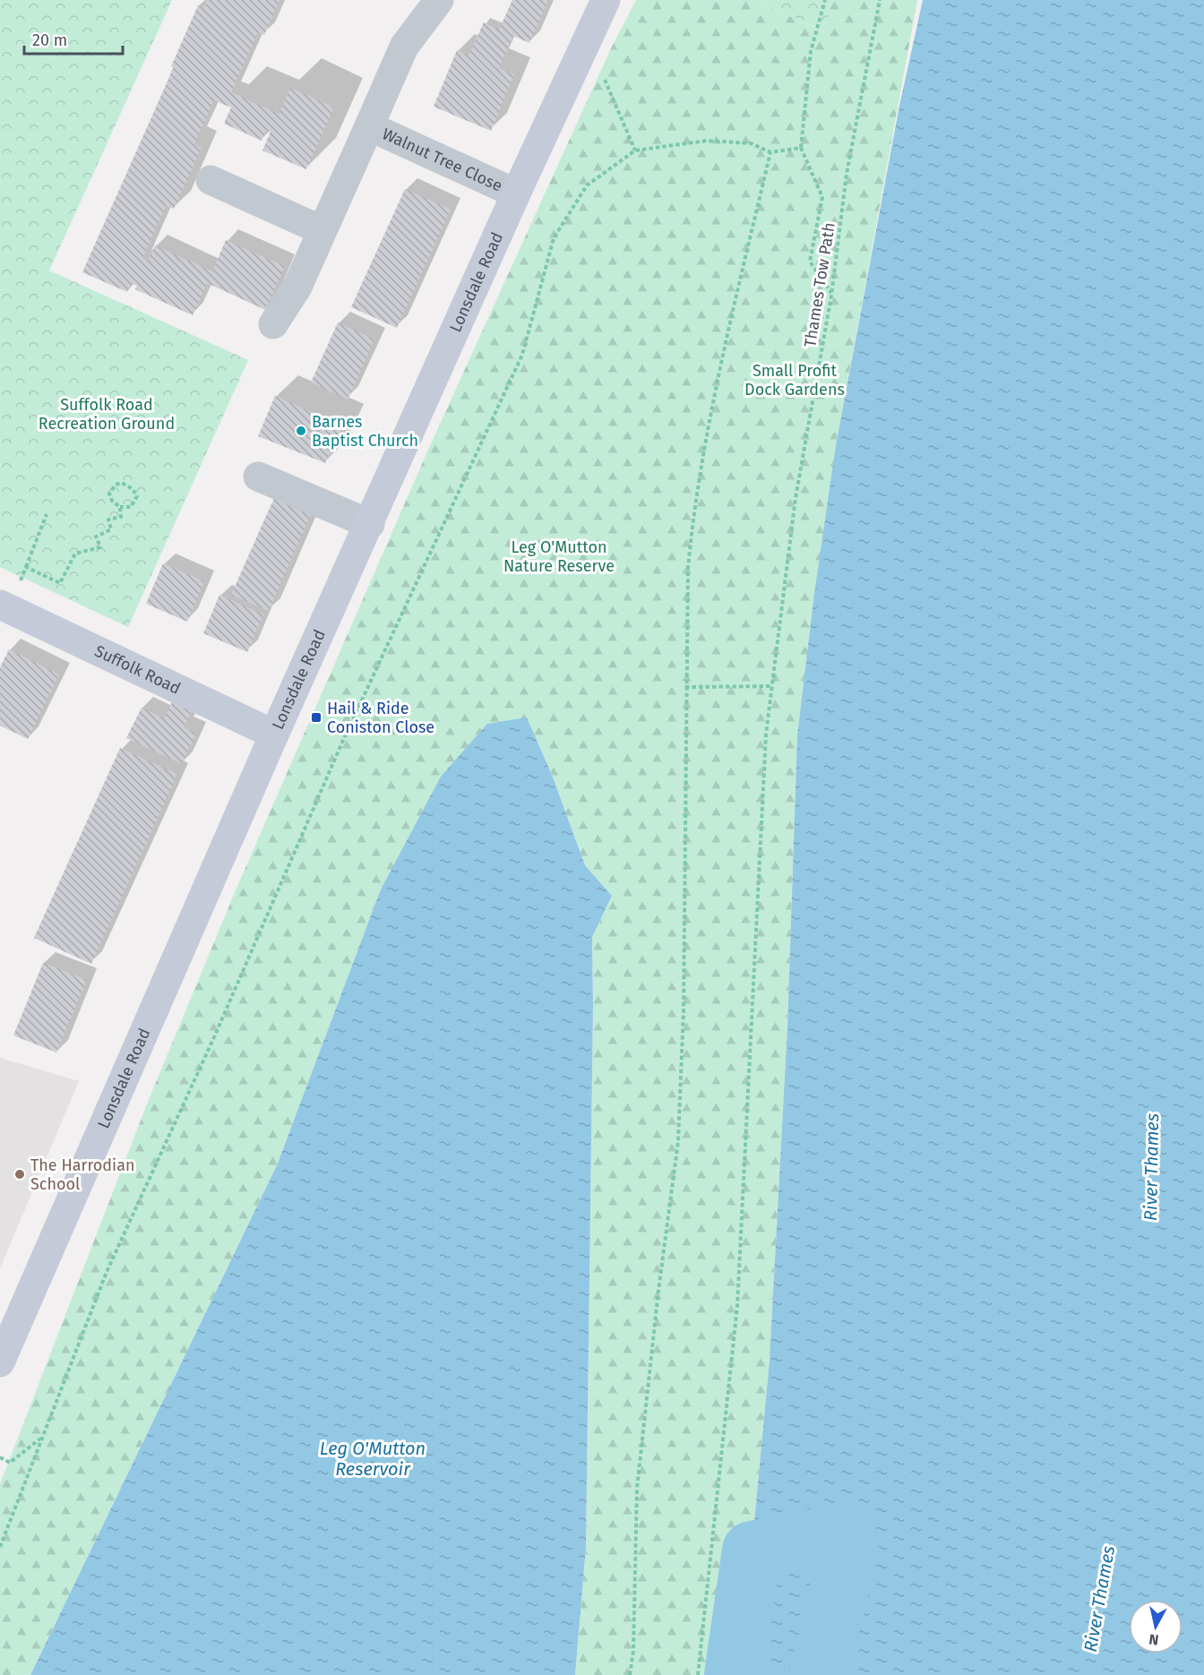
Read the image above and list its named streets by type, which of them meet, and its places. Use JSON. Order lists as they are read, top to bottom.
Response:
{
  "streets": {
    "main road": ["Lonsdale Road", "Suffolk Road"],
    "street": ["Walnut Tree Close"],
    "path": ["Thames Tow Path"]
  },
  "crossings": [
    ["Walnut Tree Close", "Lonsdale Road"],
    ["Lonsdale Road", "Suffolk Road"]
  ],
  "water": ["River Thames", "Leg O'Mutton Reservoir"],
  "parks": ["Small Profit Dock Gardens", "Suffolk Road Recreation Ground", "Leg O'Mutton Nature Reserve"],
  "places": {
    "other": ["Barnes Baptist Church", "The Harrodian School"],
    "transit": ["Hail & Ride Coniston Close"]
  },
  "scale_bar": "20 m",
  "north": "bottom"
}
